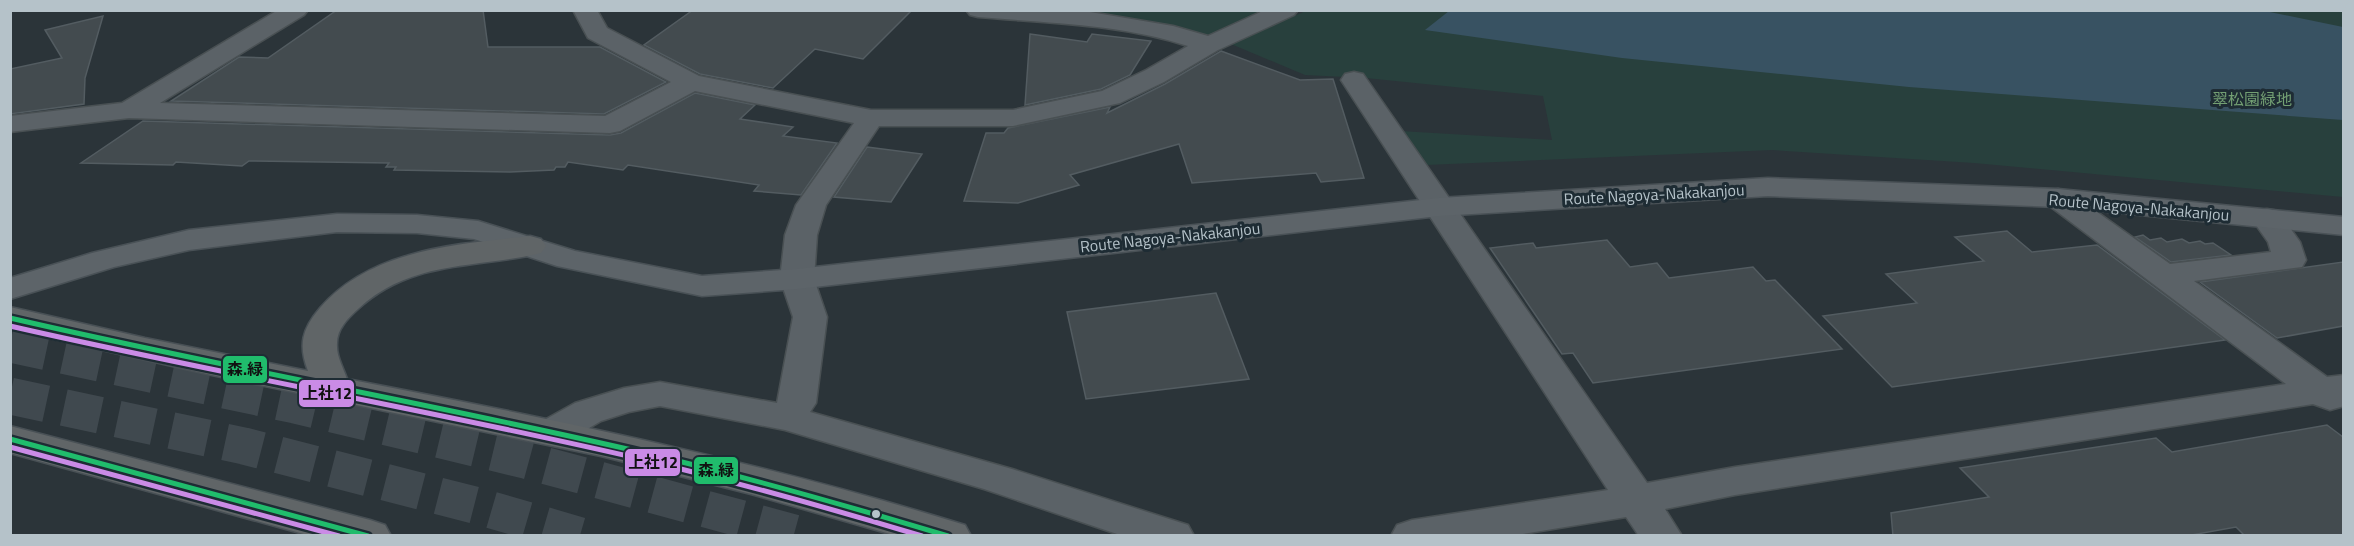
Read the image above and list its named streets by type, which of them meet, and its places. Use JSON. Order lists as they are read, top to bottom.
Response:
{
  "streets": {
    "main road": ["Route Nagoya-Nakakanjou"]
  },
  "parks": ["翠松園緑地"],
  "lines": ["transit line 森.緑", "transit line 上社12"]
}
